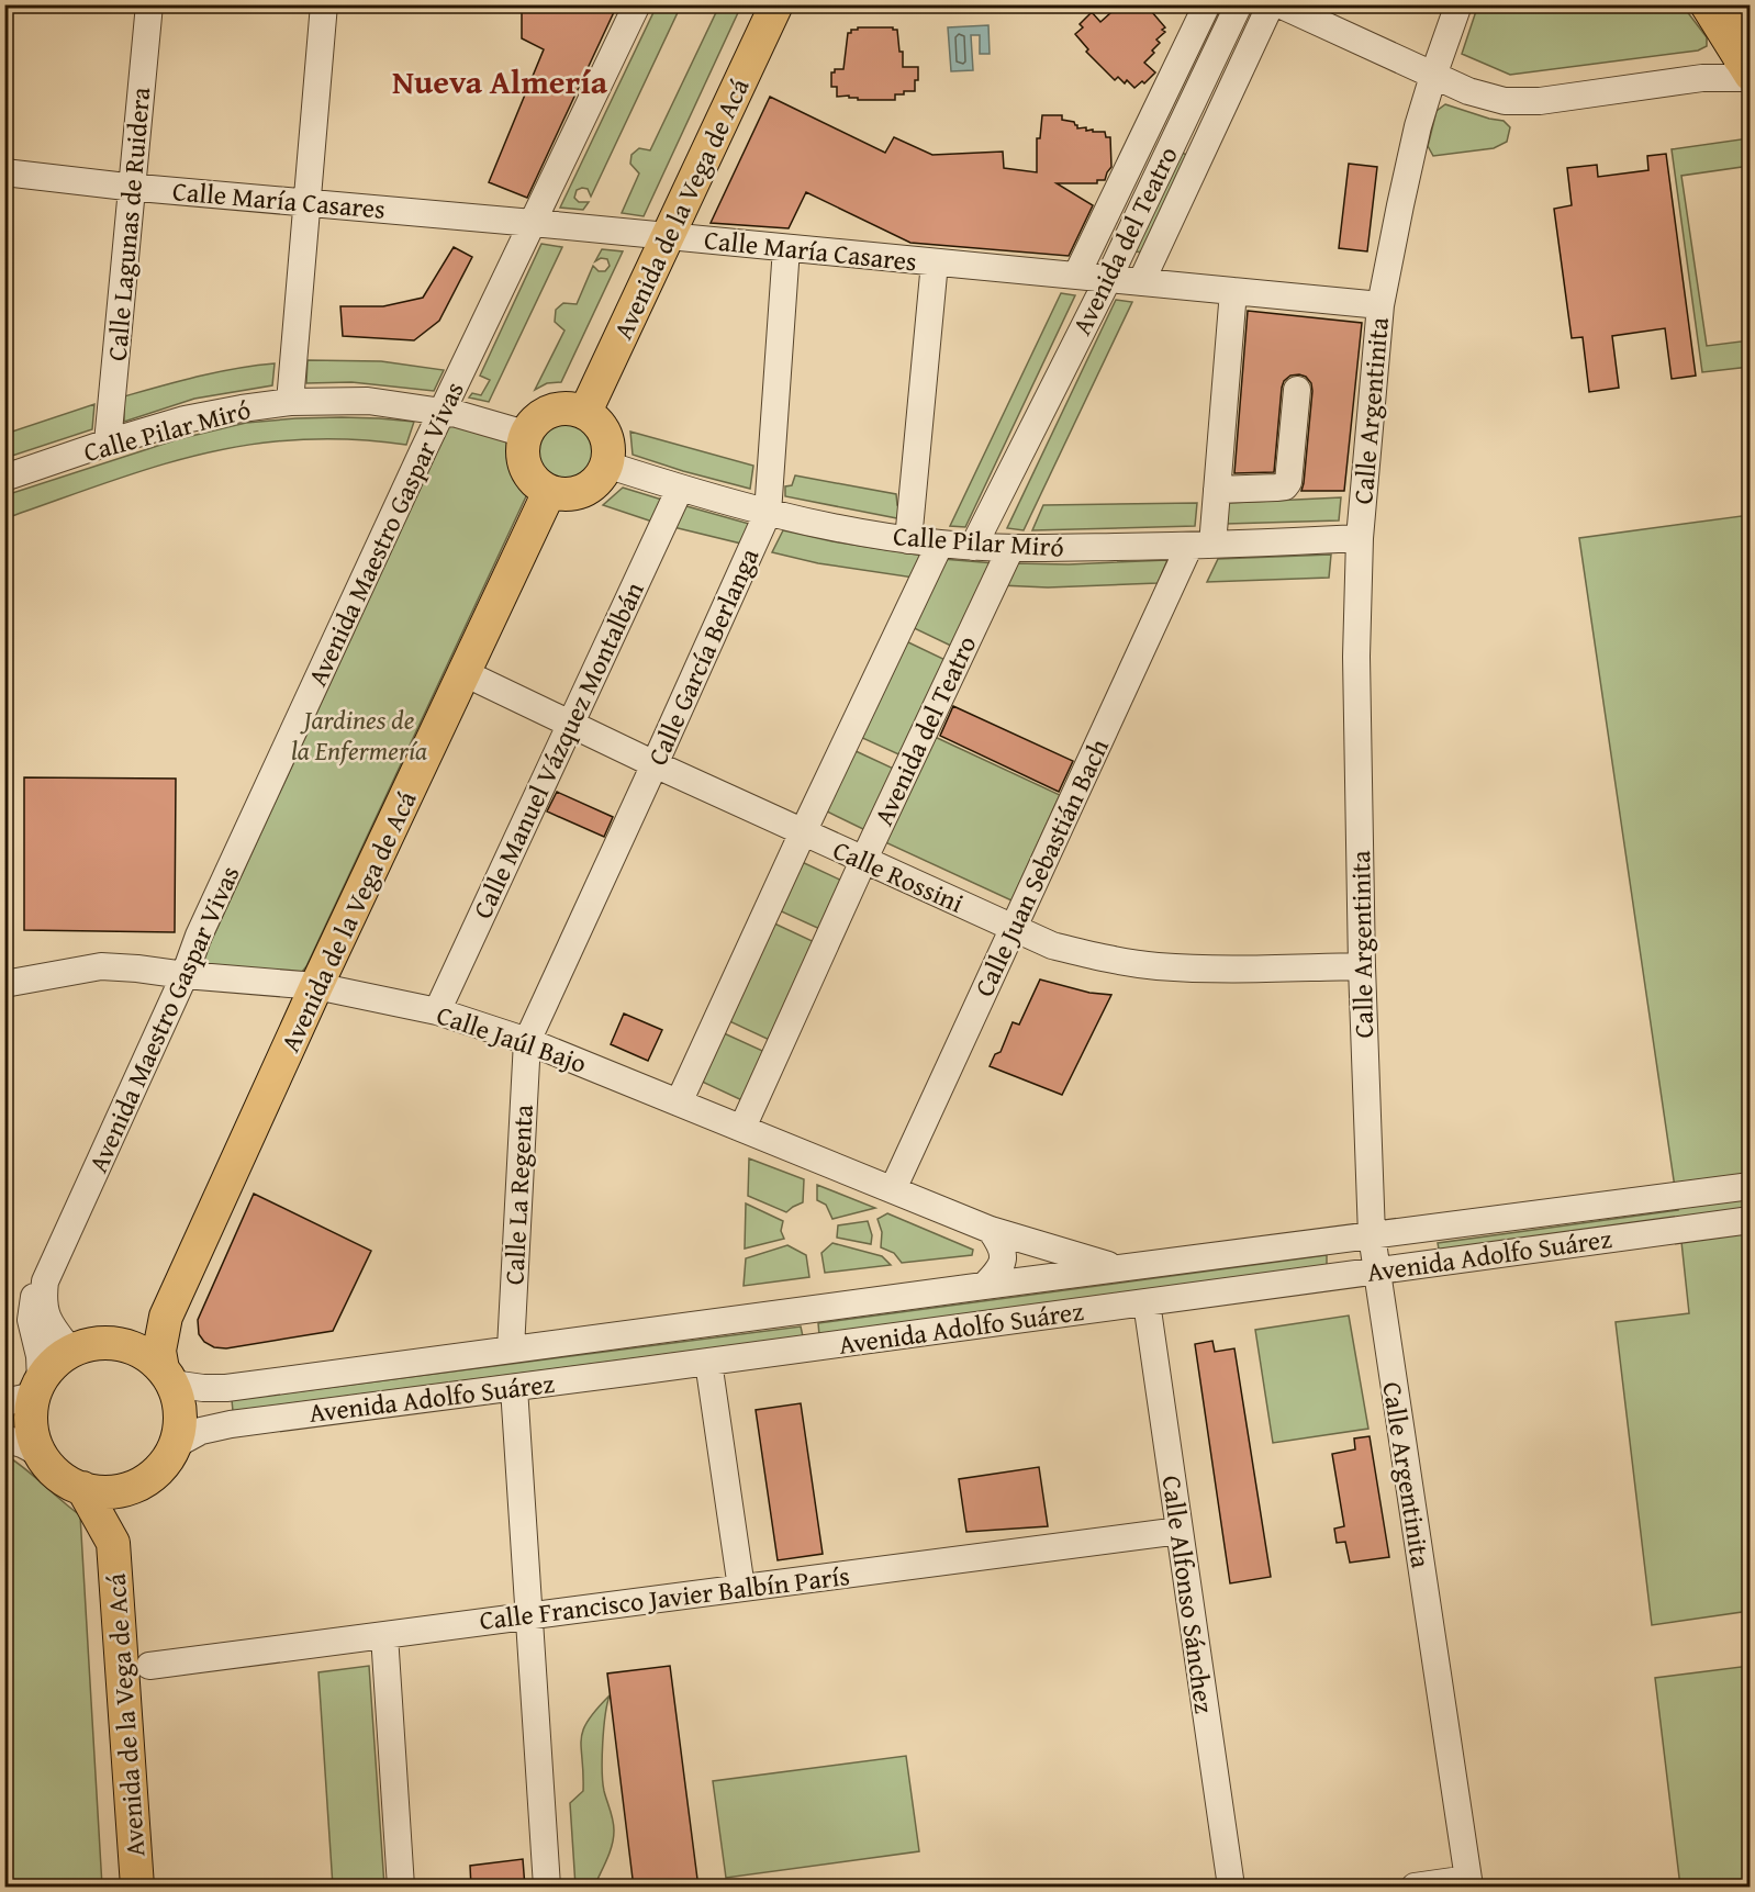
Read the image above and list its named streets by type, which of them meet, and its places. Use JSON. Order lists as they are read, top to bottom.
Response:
{
  "streets": {
    "main road": ["Avenida de la Vega de Acá"],
    "street": [
      "Calle María Casares",
      "Calle Lagunas de Ruidera",
      "Avenida del Teatro",
      "Calle Argentinita",
      "Calle Pilar Miró",
      "Avenida Maestro Gaspar Vivas",
      "Calle García Berlanga",
      "Calle Manuel Vázquez Montalbán",
      "Calle Juan Sebastián Bach",
      "Calle Rossini",
      "Calle Jaúl Bajo",
      "Calle La Regenta",
      "Avenida Adolfo Suárez",
      "Calle Alfonso Sánchez",
      "Calle Francisco Javier Balbín París"
    ]
  },
  "crossings": [
    ["Calle María Casares", "Avenida de la Vega de Acá"],
    ["Calle María Casares", "Calle Lagunas de Ruidera"],
    ["Calle María Casares", "Avenida del Teatro"],
    ["Calle María Casares", "Calle Argentinita"],
    ["Calle María Casares", "Avenida Maestro Gaspar Vivas"],
    ["Calle María Casares", "Calle García Berlanga"],
    ["Calle María Casares", "Calle Juan Sebastián Bach"],
    ["Avenida de la Vega de Acá", "Calle Pilar Miró"],
    ["Avenida de la Vega de Acá", "Avenida Maestro Gaspar Vivas"],
    ["Avenida de la Vega de Acá", "Calle Rossini"],
    ["Avenida de la Vega de Acá", "Calle Jaúl Bajo"],
    ["Avenida de la Vega de Acá", "Avenida Adolfo Suárez"],
    ["Calle Lagunas de Ruidera", "Calle Pilar Miró"],
    ["Avenida del Teatro", "Calle Pilar Miró"],
    ["Avenida del Teatro", "Calle Rossini"],
    ["Avenida del Teatro", "Calle Jaúl Bajo"],
    ["Calle Argentinita", "Calle Pilar Miró"],
    ["Calle Argentinita", "Calle Rossini"],
    ["Calle Argentinita", "Avenida Adolfo Suárez"],
    ["Calle Pilar Miró", "Avenida Maestro Gaspar Vivas"],
    ["Calle Pilar Miró", "Calle García Berlanga"],
    ["Calle Pilar Miró", "Calle Manuel Vázquez Montalbán"],
    ["Calle Pilar Miró", "Calle Juan Sebastián Bach"],
    ["Avenida Maestro Gaspar Vivas", "Calle Jaúl Bajo"],
    ["Avenida Maestro Gaspar Vivas", "Avenida Adolfo Suárez"],
    ["Calle García Berlanga", "Calle Rossini"],
    ["Calle García Berlanga", "Calle Jaúl Bajo"],
    ["Calle García Berlanga", "Calle La Regenta"],
    ["Calle Manuel Vázquez Montalbán", "Calle Rossini"],
    ["Calle Manuel Vázquez Montalbán", "Calle Jaúl Bajo"],
    ["Calle Juan Sebastián Bach", "Calle Rossini"],
    ["Calle Juan Sebastián Bach", "Calle Jaúl Bajo"],
    ["Calle Jaúl Bajo", "Calle La Regenta"],
    ["Calle Jaúl Bajo", "Avenida Adolfo Suárez"],
    ["Calle La Regenta", "Avenida Adolfo Suárez"],
    ["Avenida Adolfo Suárez", "Calle Alfonso Sánchez"],
    ["Calle Alfonso Sánchez", "Calle Francisco Javier Balbín París"]
  ],
  "districts": ["Nueva Almería"],
  "parks": ["Jardines de la Enfermería"]
}
